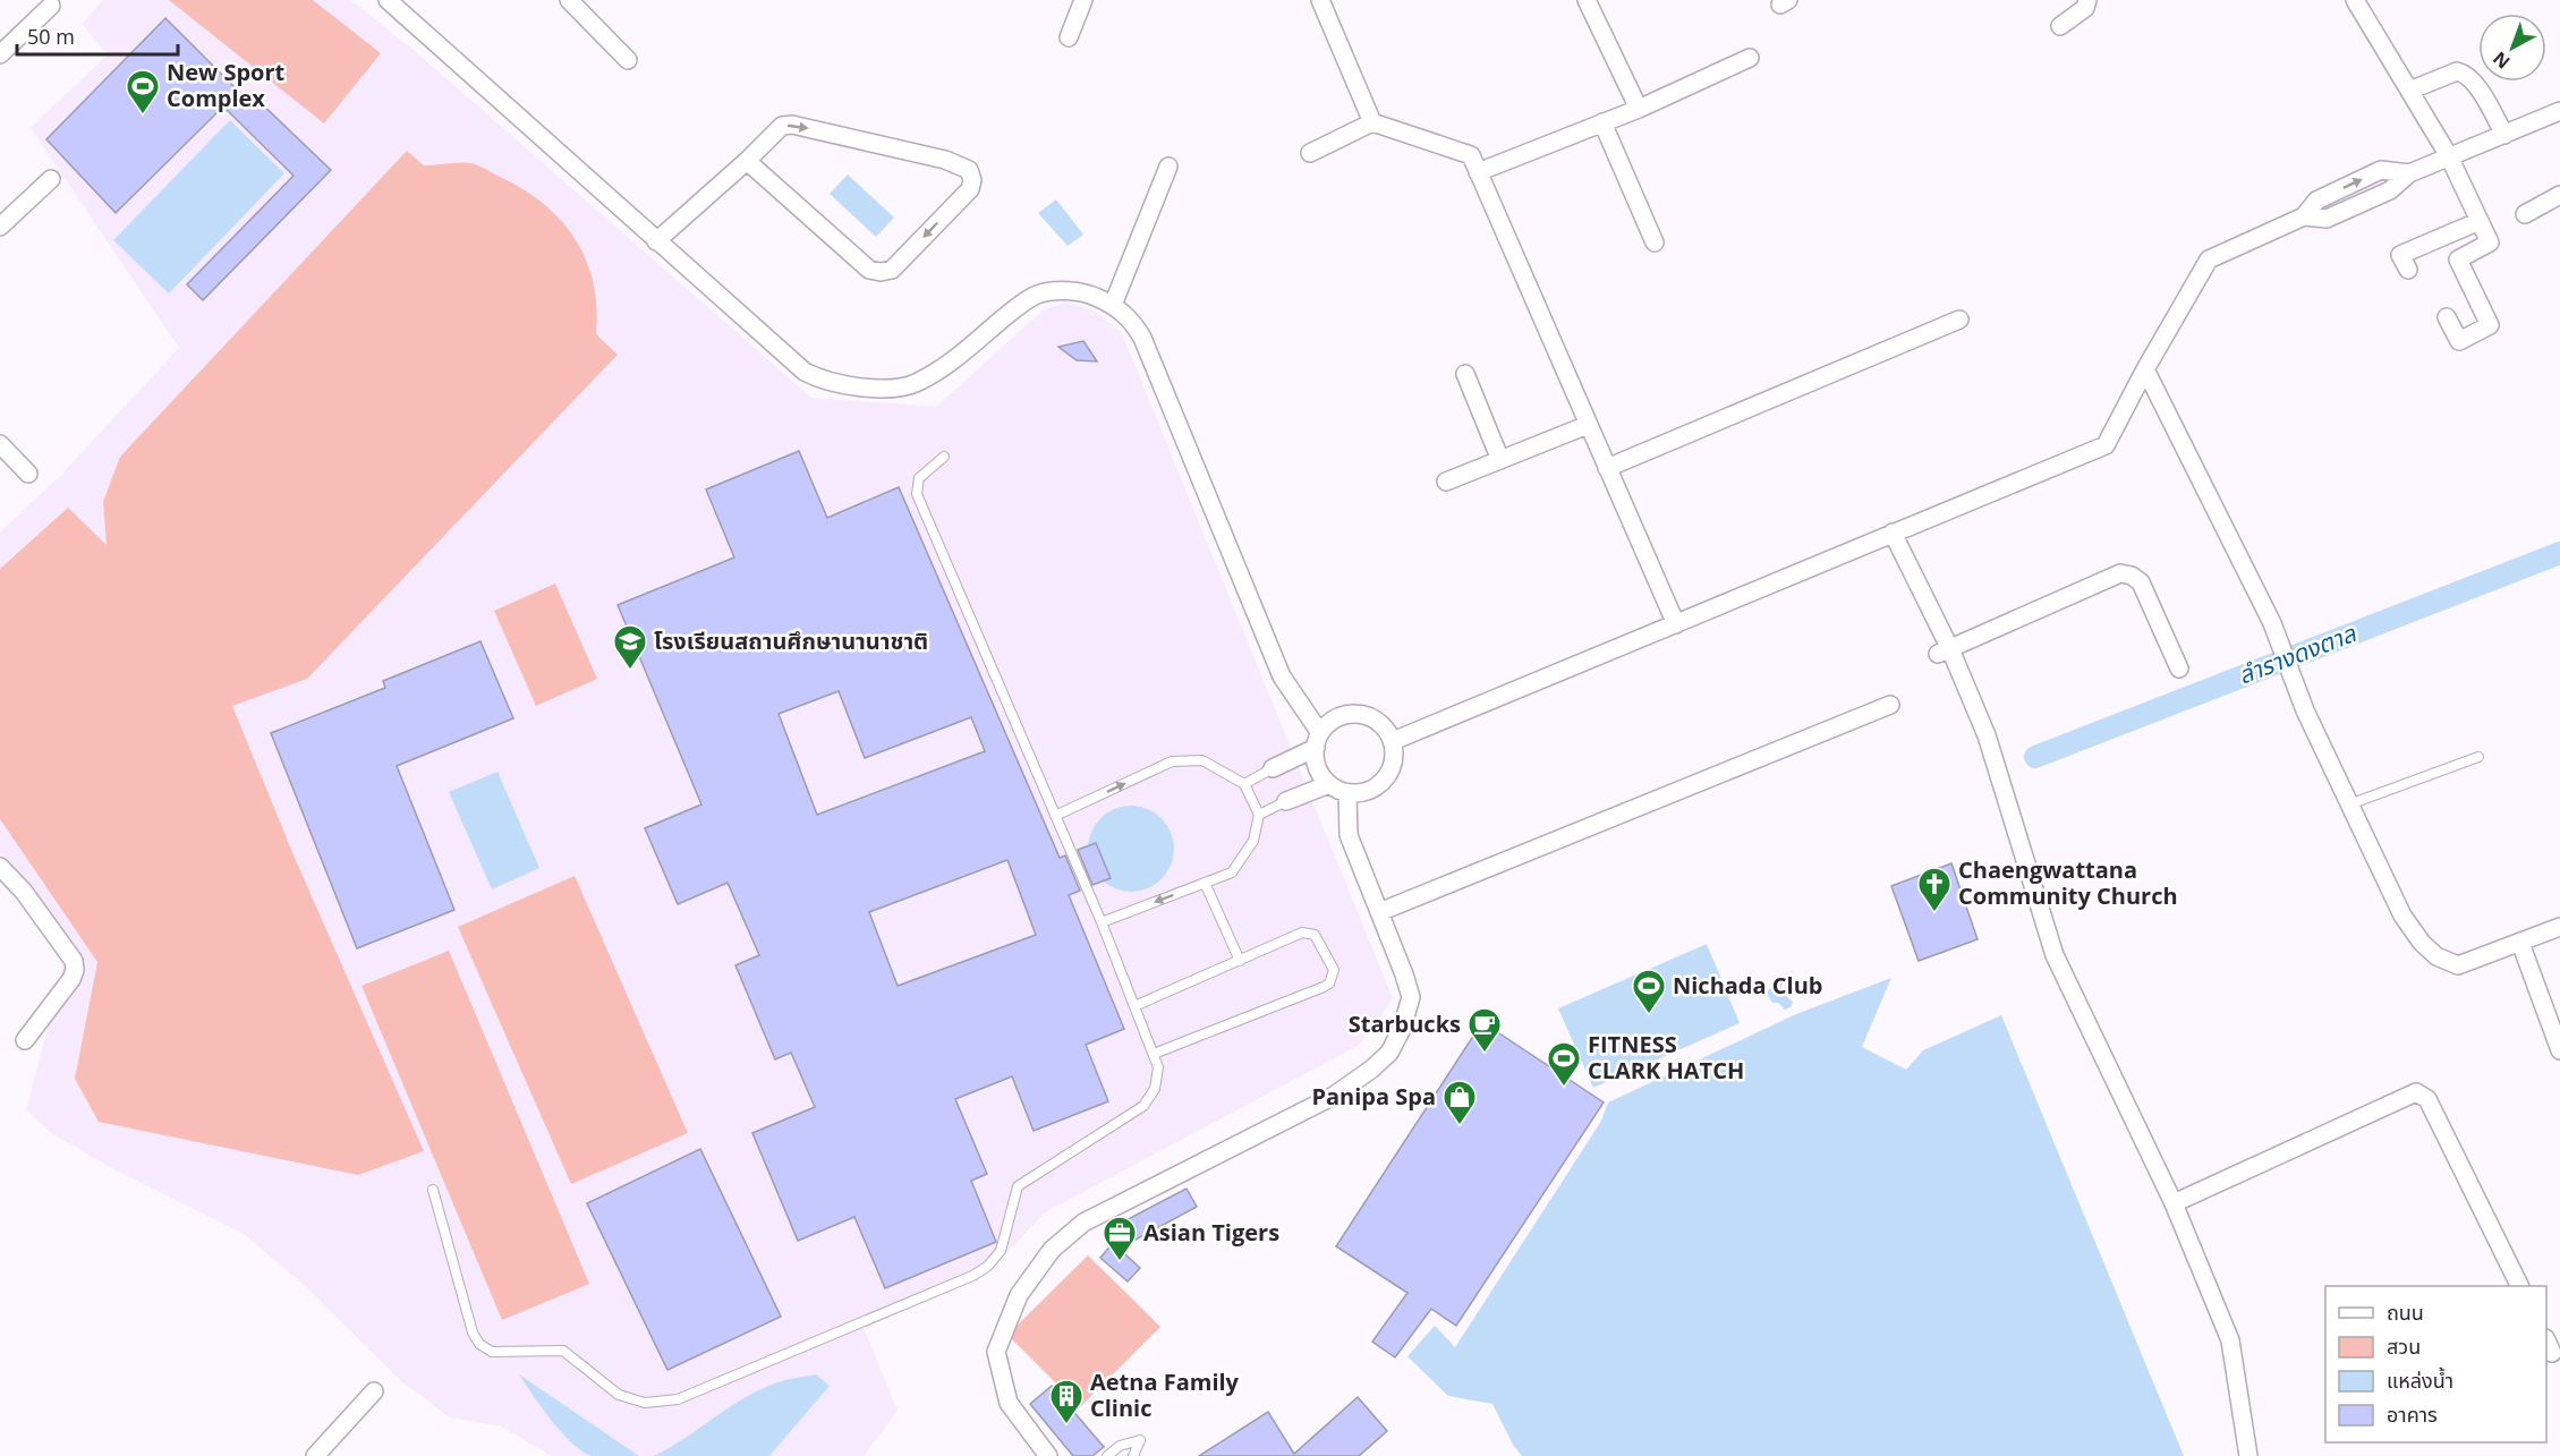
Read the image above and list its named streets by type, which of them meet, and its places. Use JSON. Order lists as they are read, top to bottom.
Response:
{
  "water": ["ลำรางดงตาล"],
  "places": {
    "sports": ["New Sport Complex", "Nichada Club", "FITNESS CLARK HATCH"],
    "school or university": ["โรงเรียนสถานศึกษานานาชาติ"],
    "church": ["Chaengwattana Community Church"],
    "cafe": ["Starbucks"],
    "shop": ["Panipa Spa"],
    "office": ["Asian Tigers"],
    "building": ["Aetna Family Clinic"]
  },
  "legend": [
    "ถนน",
    "สวน",
    "แหล่งน้ำ",
    "อาคาร"
  ],
  "scale_bar": "50 m",
  "north": "bottom left"
}
